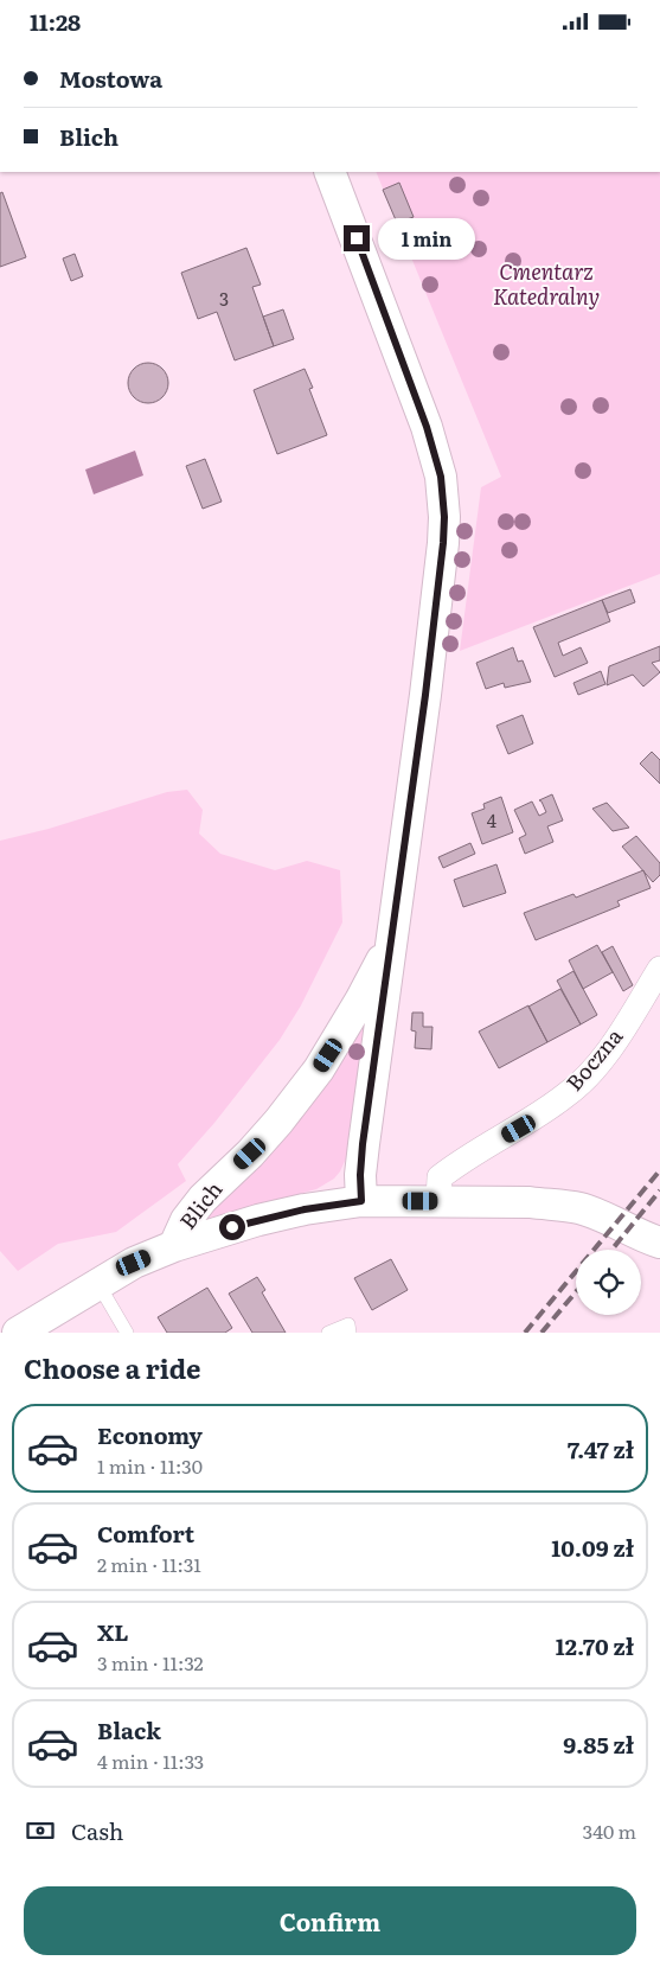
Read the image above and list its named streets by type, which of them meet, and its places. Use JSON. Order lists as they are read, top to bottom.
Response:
{
  "streets": {
    "street": ["Boczna", "Blich"]
  },
  "parks": ["Cmentarz Katedralny"],
  "house_numbers": ["3", "4"],
  "page": {
    "status": "11:28",
    "banner": ["Mostowa", "Blich"],
    "bubble": "1 min",
    "heading": "Choose a ride",
    "list": [
      {
        "name": "Economy",
        "note": "1 min · 11:30",
        "value": "7.47 zł"
      },
      {
        "name": "Comfort",
        "note": "2 min · 11:31",
        "value": "10.09 zł"
      },
      {
        "name": "XL",
        "note": "3 min · 11:32",
        "value": "12.70 zł"
      },
      {
        "name": "Black",
        "note": "4 min · 11:33",
        "value": "9.85 zł"
      }
    ],
    "pay": ["Cash", "340 m"],
    "buttons": "Confirm"
  }
}
